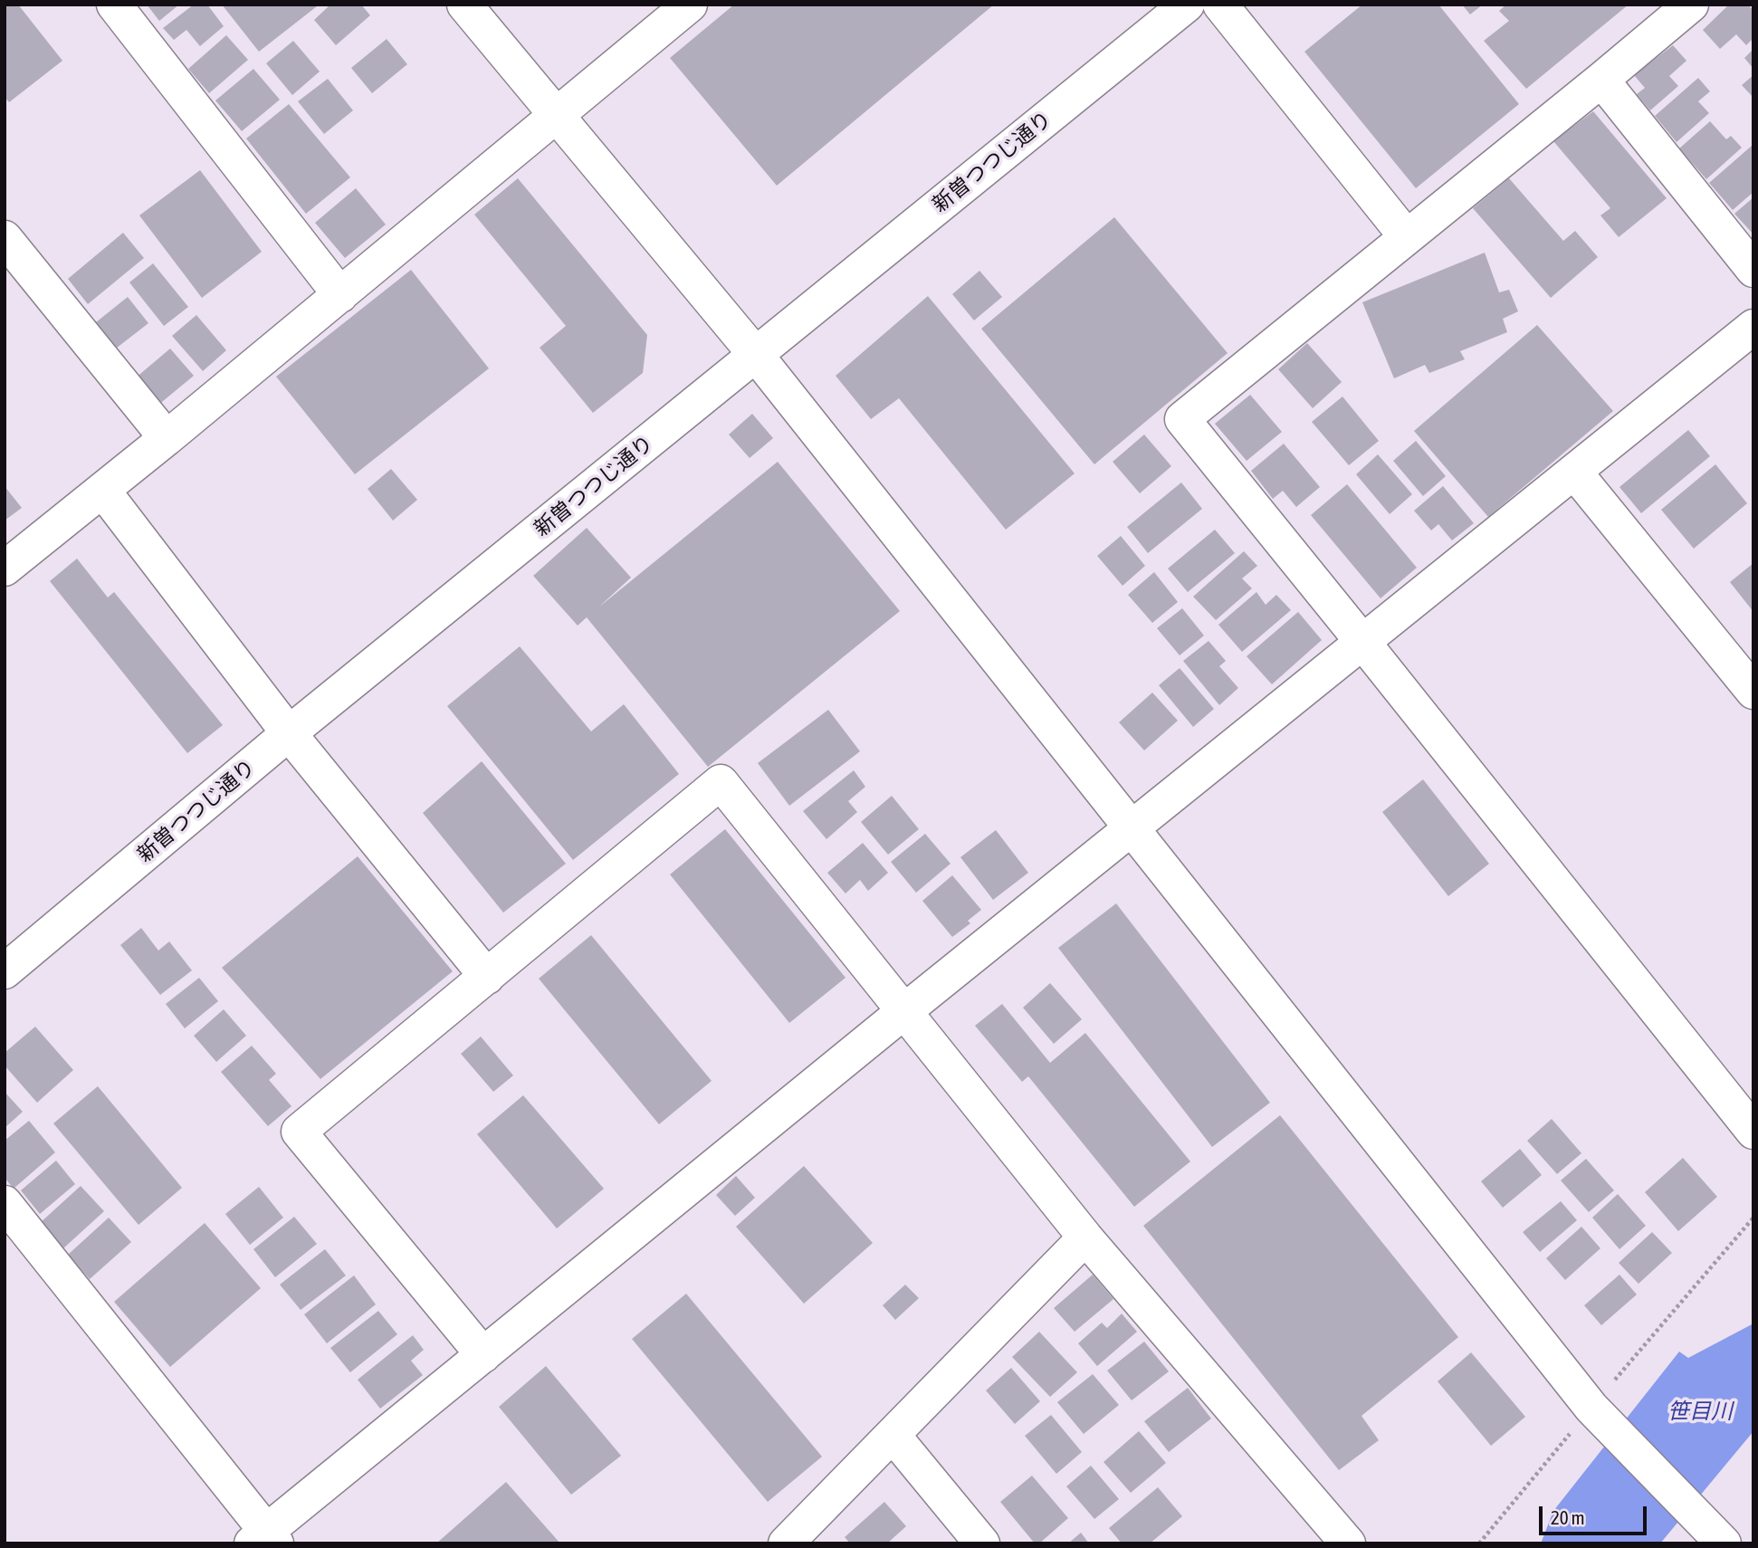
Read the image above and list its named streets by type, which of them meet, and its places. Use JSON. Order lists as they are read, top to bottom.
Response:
{
  "streets": {
    "street": ["新曽つつじ通り"]
  },
  "water": ["笹目川"],
  "scale_bar": "20 m"
}
